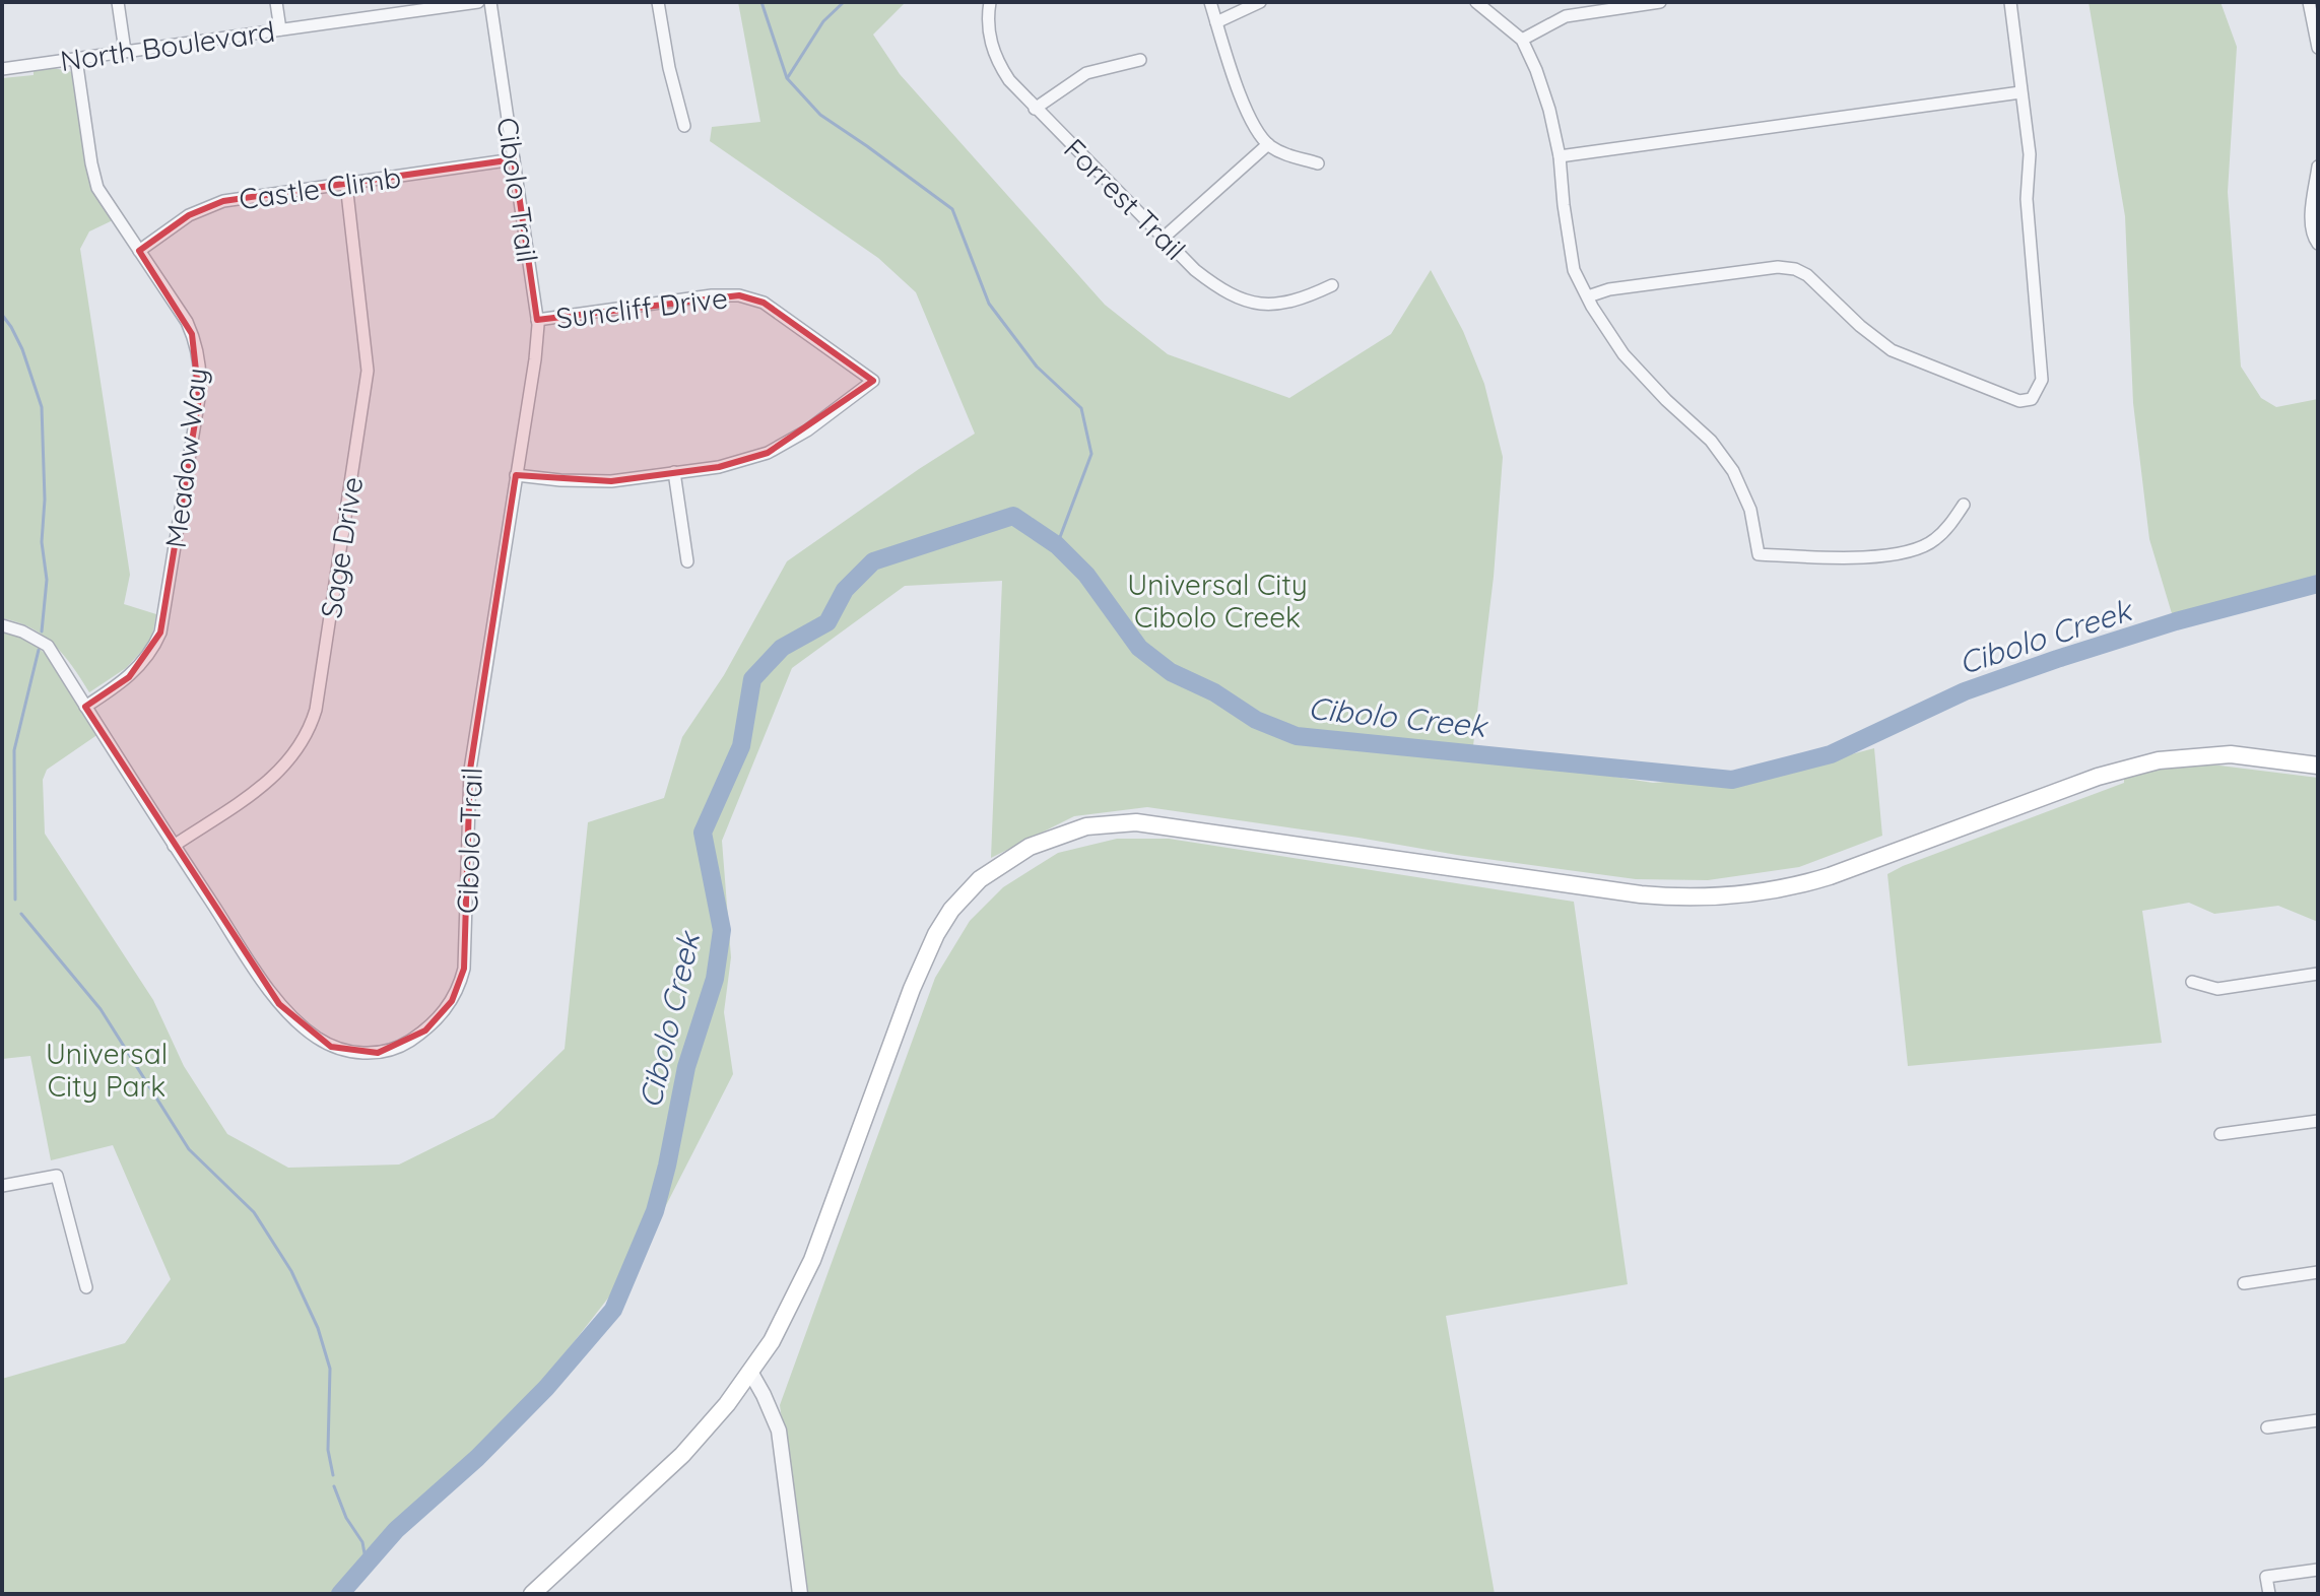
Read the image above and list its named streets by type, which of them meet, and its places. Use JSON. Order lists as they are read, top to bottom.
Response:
{
  "streets": {
    "street": [
      "North Boulevard",
      "Castle Climb",
      "Cibolo Trail",
      "Forrest Trail",
      "Suncliff Drive",
      "Meadow Way",
      "Sage Drive"
    ]
  },
  "crossings": [
    ["North Boulevard", "Meadow Way"],
    ["Castle Climb", "Cibolo Trail"],
    ["Castle Climb", "Meadow Way"],
    ["Castle Climb", "Sage Drive"],
    ["Cibolo Trail", "Suncliff Drive"],
    ["Cibolo Trail", "Meadow Way"],
    ["Cibolo Trail", "Sage Drive"]
  ],
  "water": ["Cibolo Creek"],
  "parks": ["Universal City Cibolo Creek", "Universal City Park"]
}
